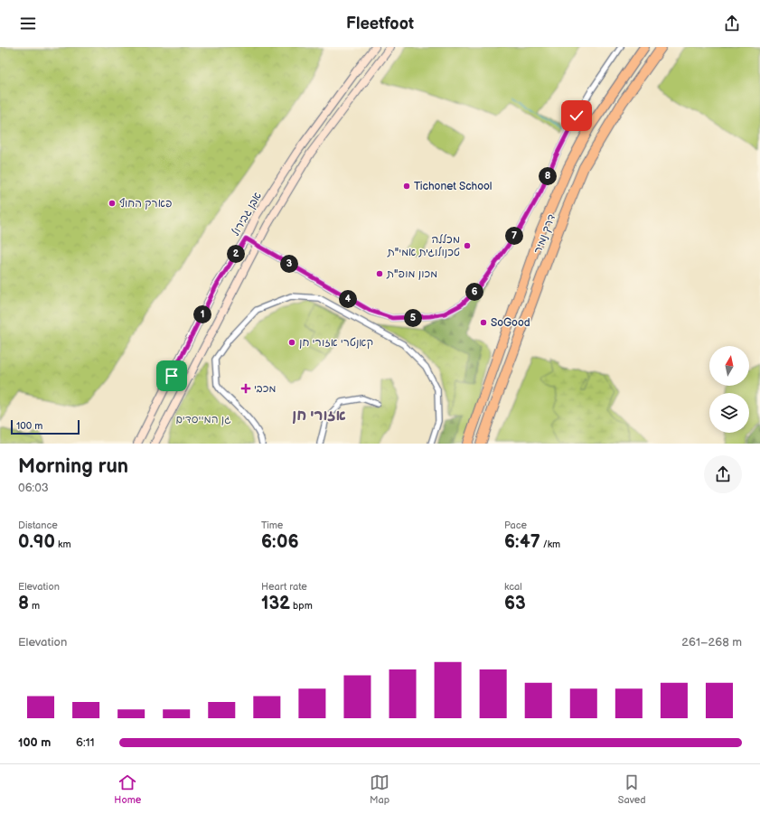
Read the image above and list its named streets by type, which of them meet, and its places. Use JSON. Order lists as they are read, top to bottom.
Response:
{
  "streets": {
    "highway": ["דרך נמיר"],
    "street": ["אבן גבירול"]
  },
  "districts": ["אזורי חן"],
  "parks": ["גן המייסדים"],
  "places": {
    "other": [
      "Tichonet School",
      "פארק החוף",
      "מכללה טכנולוגית אמי\"ת",
      "מכון מופ\"ת",
      "SoGood",
      "קאנטרי אזורי חן"
    ],
    "health": ["מכבי"]
  },
  "scale_bar": "100 m",
  "north": "top",
  "page": {
    "header": "Fleetfoot",
    "pins": [
      "8",
      "7",
      "2",
      "3",
      "6",
      "4",
      "1",
      "5"
    ],
    "scale": "100 m",
    "heading": ["Morning run", "06:03"],
    "stats": [
      ["Distance", "0.90 km"],
      ["Time", "6:06"],
      ["Pace", "6:47 /km"],
      ["Elevation", "8 m"],
      ["Heart rate", "132 bpm"],
      ["kcal", "63"]
    ],
    "chart": ["Elevation", "261–268 m"],
    "list": [
      {
        "name": "100 m",
        "note": "6:11"
      }
    ],
    "tabs": ["Home", "Map", "Saved"]
  }
}
